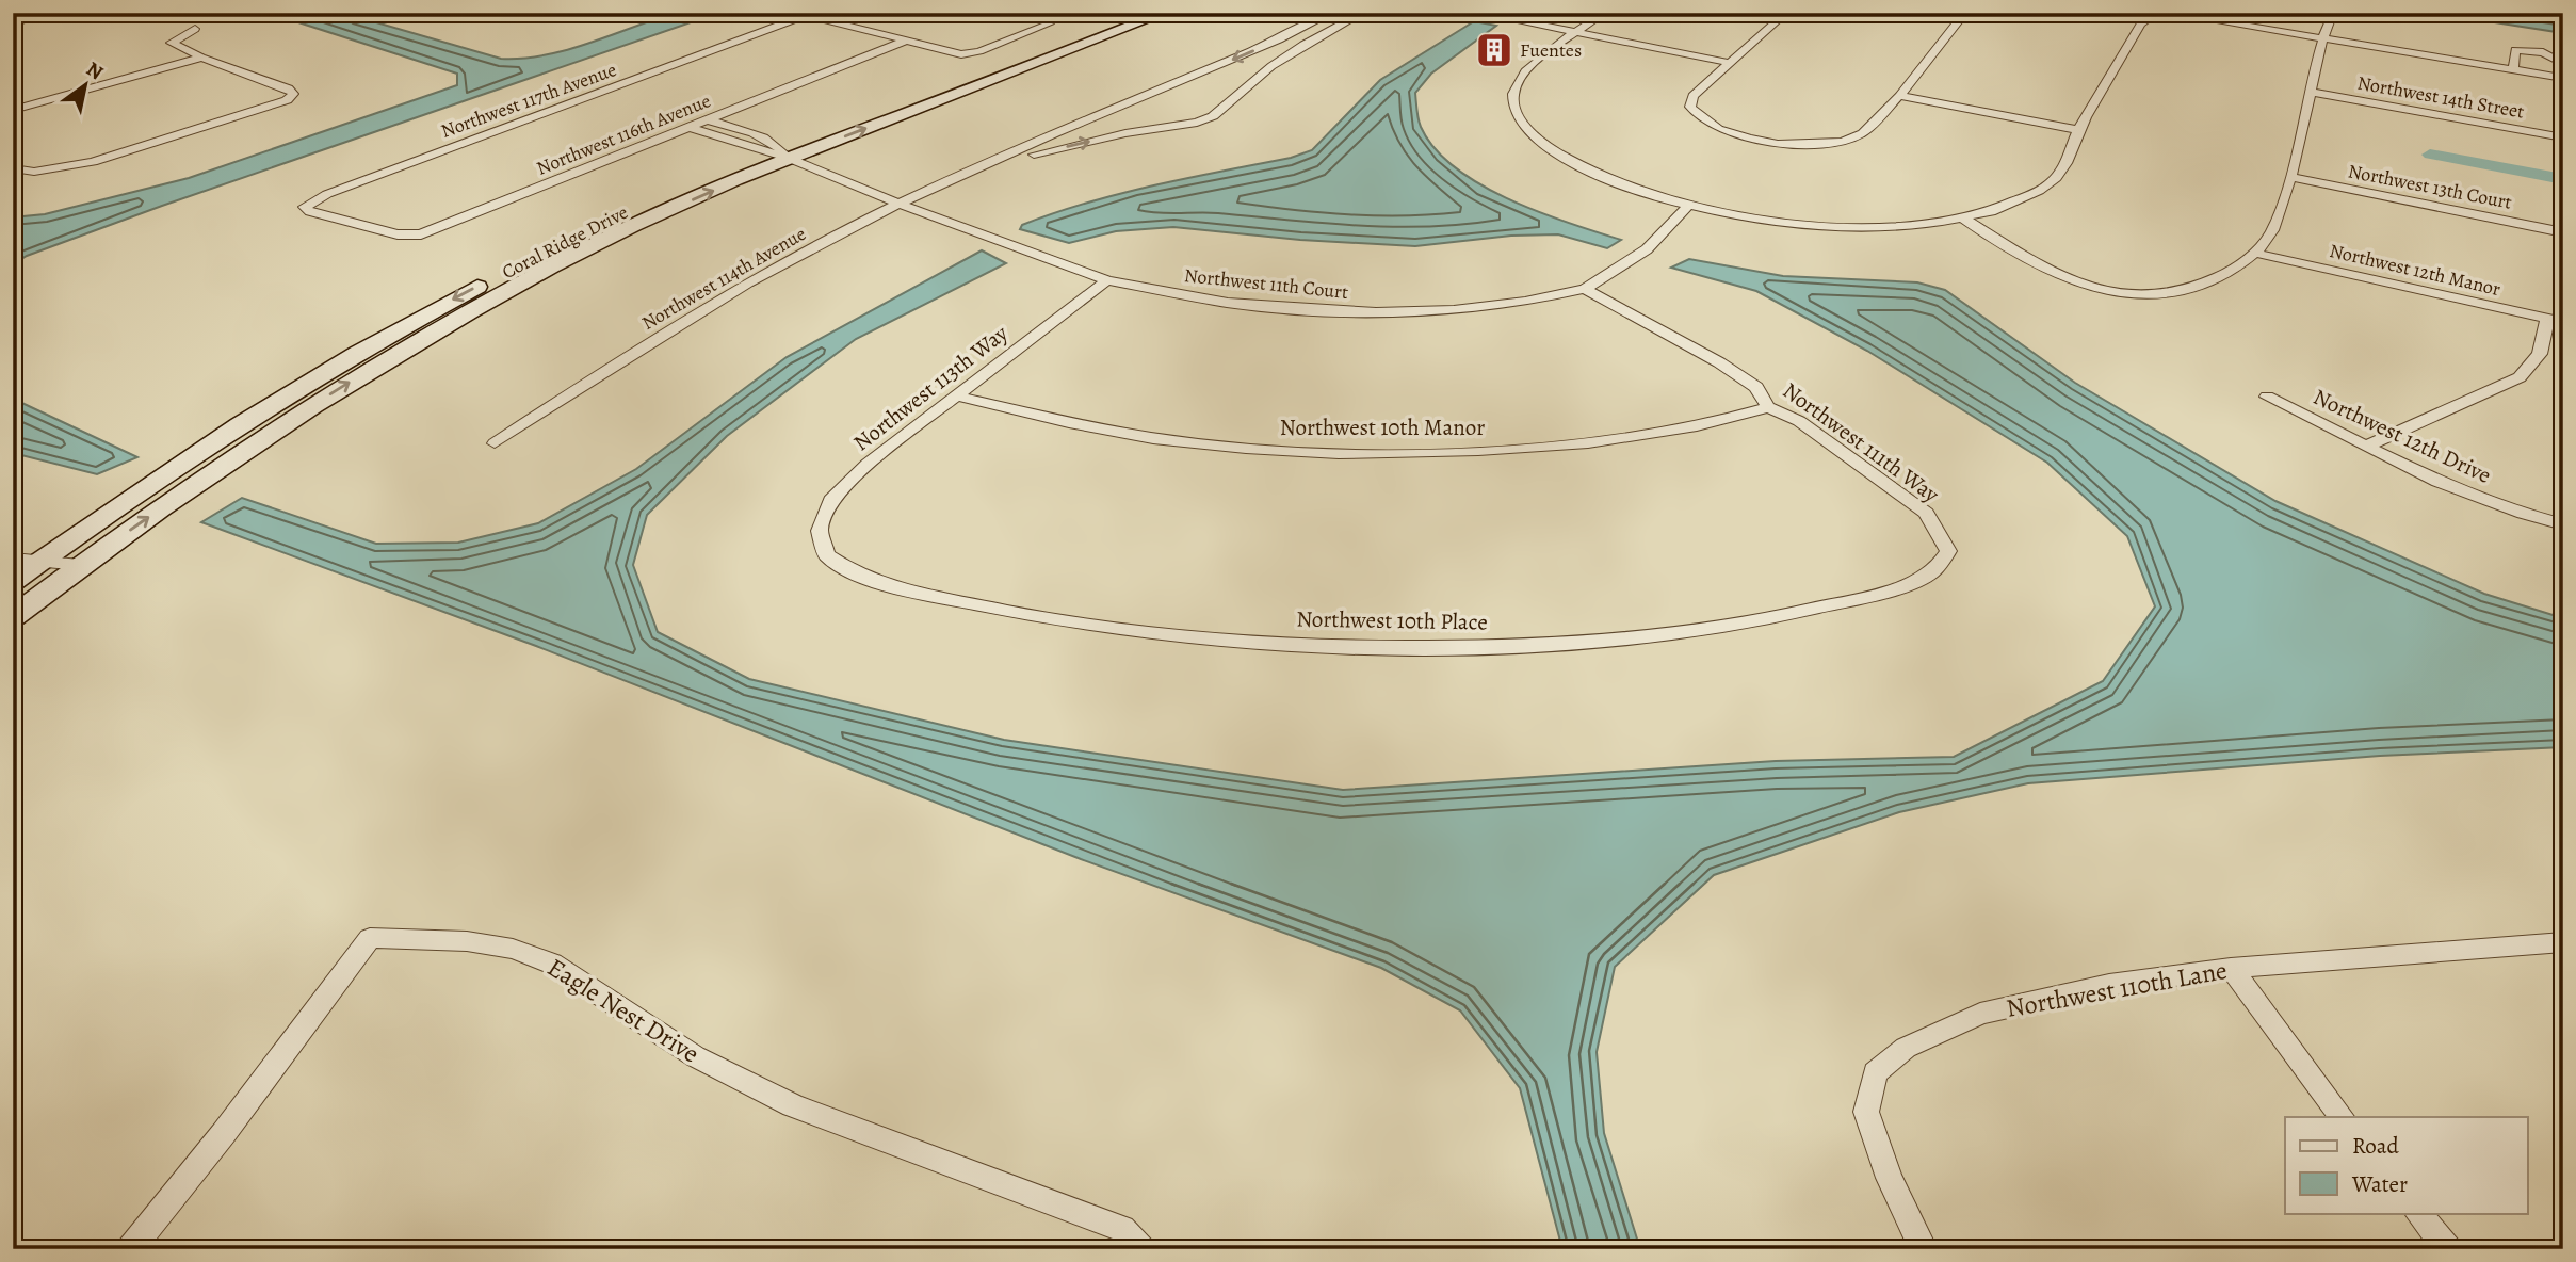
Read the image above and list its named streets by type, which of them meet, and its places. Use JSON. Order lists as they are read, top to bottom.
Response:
{
  "streets": {
    "main road": ["Coral Ridge Drive"],
    "street": [
      "Northwest 14th Street",
      "Northwest 117th Avenue",
      "Northwest 116th Avenue",
      "Northwest 13th Court",
      "Northwest 12th Manor",
      "Northwest 114th Avenue",
      "Northwest 11th Court",
      "Northwest 113th Way",
      "Northwest 10th Manor",
      "Northwest 12th Drive",
      "Northwest 111th Way",
      "Northwest 10th Place",
      "Northwest 110th Lane",
      "Eagle Nest Drive"
    ]
  },
  "crossings": [
    ["Northwest 117th Avenue", "Northwest 116th Avenue"],
    ["Northwest 116th Avenue", "Northwest 11th Court"],
    ["Coral Ridge Drive", "Northwest 11th Court"],
    ["Northwest 114th Avenue", "Northwest 11th Court"],
    ["Northwest 11th Court", "Northwest 113th Way"],
    ["Northwest 11th Court", "Northwest 111th Way"],
    ["Northwest 113th Way", "Northwest 10th Manor"],
    ["Northwest 113th Way", "Northwest 10th Place"],
    ["Northwest 10th Manor", "Northwest 111th Way"],
    ["Northwest 111th Way", "Northwest 10th Place"]
  ],
  "places": {
    "building": ["Fuentes"]
  },
  "legend": ["Road", "Water"],
  "north": "top right"
}
